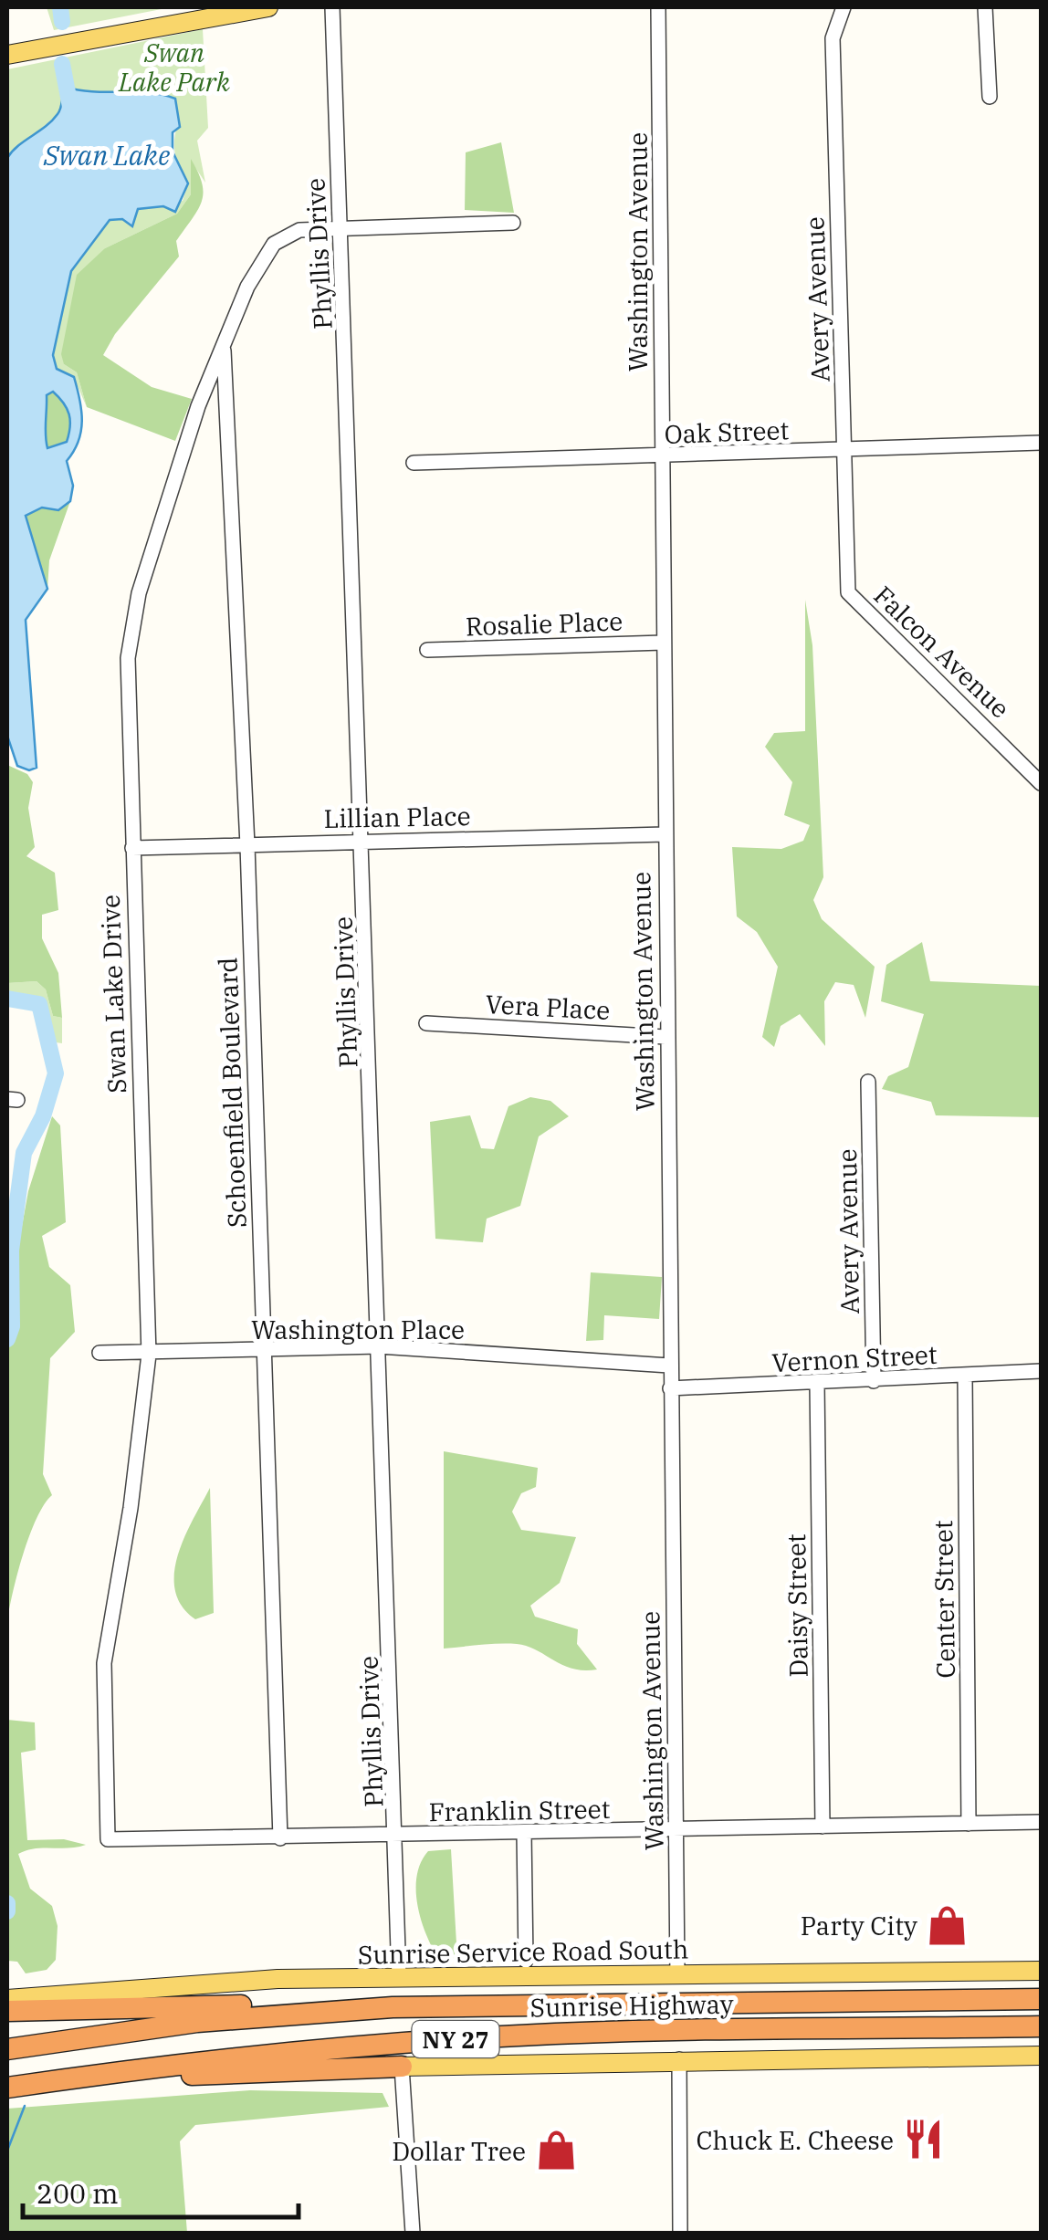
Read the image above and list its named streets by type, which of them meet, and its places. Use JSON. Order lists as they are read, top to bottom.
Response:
{
  "streets": {
    "highway": ["Sunrise Highway", "NY 27"],
    "main road": ["Sunrise Service Road South"],
    "street": [
      "Washington Avenue",
      "Phyllis Drive",
      "Avery Avenue",
      "Oak Street",
      "Rosalie Place",
      "Falcon Avenue",
      "Lillian Place",
      "Swan Lake Drive",
      "Vera Place",
      "Schoenfield Boulevard",
      "Washington Place",
      "Vernon Street",
      "Center Street",
      "Daisy Street",
      "Franklin Street"
    ]
  },
  "crossings": [
    ["Washington Avenue", "Oak Street"],
    ["Washington Avenue", "Rosalie Place"],
    ["Washington Avenue", "Lillian Place"],
    ["Washington Avenue", "Vera Place"],
    ["Washington Avenue", "Washington Place"],
    ["Washington Avenue", "Vernon Street"],
    ["Washington Avenue", "Franklin Street"],
    ["Washington Avenue", "Sunrise Service Road South"],
    ["Phyllis Drive", "Lillian Place"],
    ["Phyllis Drive", "Swan Lake Drive"],
    ["Phyllis Drive", "Washington Place"],
    ["Phyllis Drive", "Franklin Street"],
    ["Phyllis Drive", "Sunrise Service Road South"],
    ["Avery Avenue", "Oak Street"],
    ["Avery Avenue", "Falcon Avenue"],
    ["Avery Avenue", "Vernon Street"],
    ["Lillian Place", "Swan Lake Drive"],
    ["Lillian Place", "Schoenfield Boulevard"],
    ["Swan Lake Drive", "Schoenfield Boulevard"],
    ["Swan Lake Drive", "Washington Place"],
    ["Swan Lake Drive", "Franklin Street"],
    ["Schoenfield Boulevard", "Washington Place"],
    ["Schoenfield Boulevard", "Franklin Street"],
    ["Vernon Street", "Center Street"],
    ["Vernon Street", "Daisy Street"],
    ["Center Street", "Franklin Street"],
    ["Daisy Street", "Franklin Street"]
  ],
  "water": ["Swan Lake"],
  "parks": ["Swan Lake Park"],
  "places": {
    "shop": ["Party City", "Dollar Tree"],
    "restaurant": ["Chuck E. Cheese"]
  },
  "scale_bar": "200 m"
}
